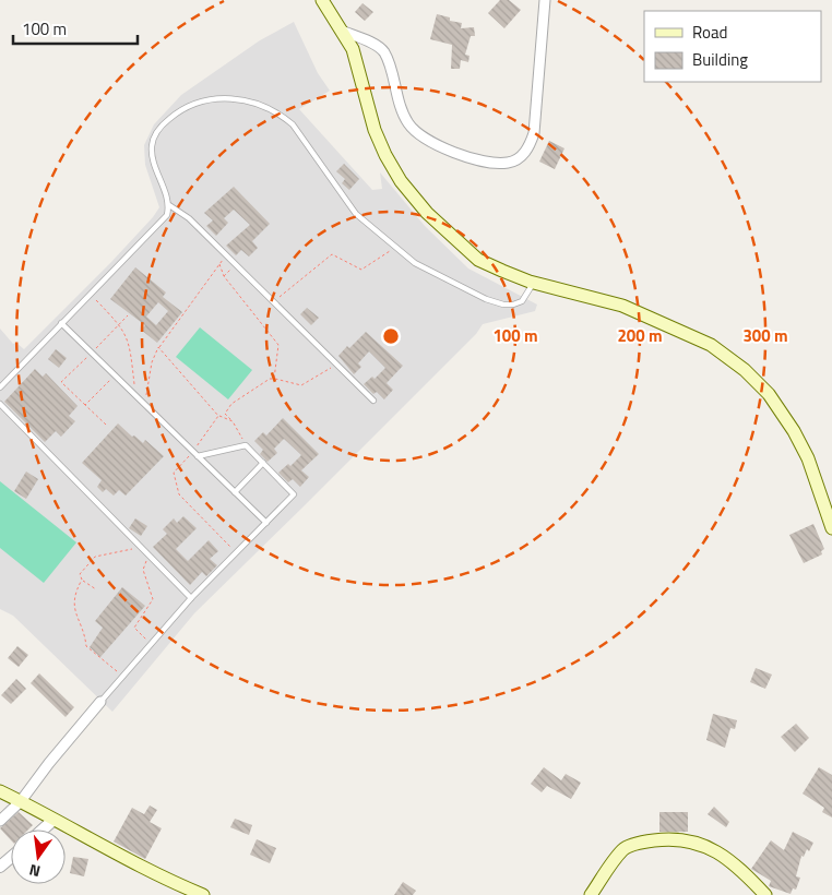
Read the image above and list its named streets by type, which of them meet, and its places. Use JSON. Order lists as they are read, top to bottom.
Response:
{
  "legend": ["Road", "Building"],
  "scale_bar": "100 m",
  "north": "bottom",
  "rings": ["100 m", "200 m", "300 m"]
}
